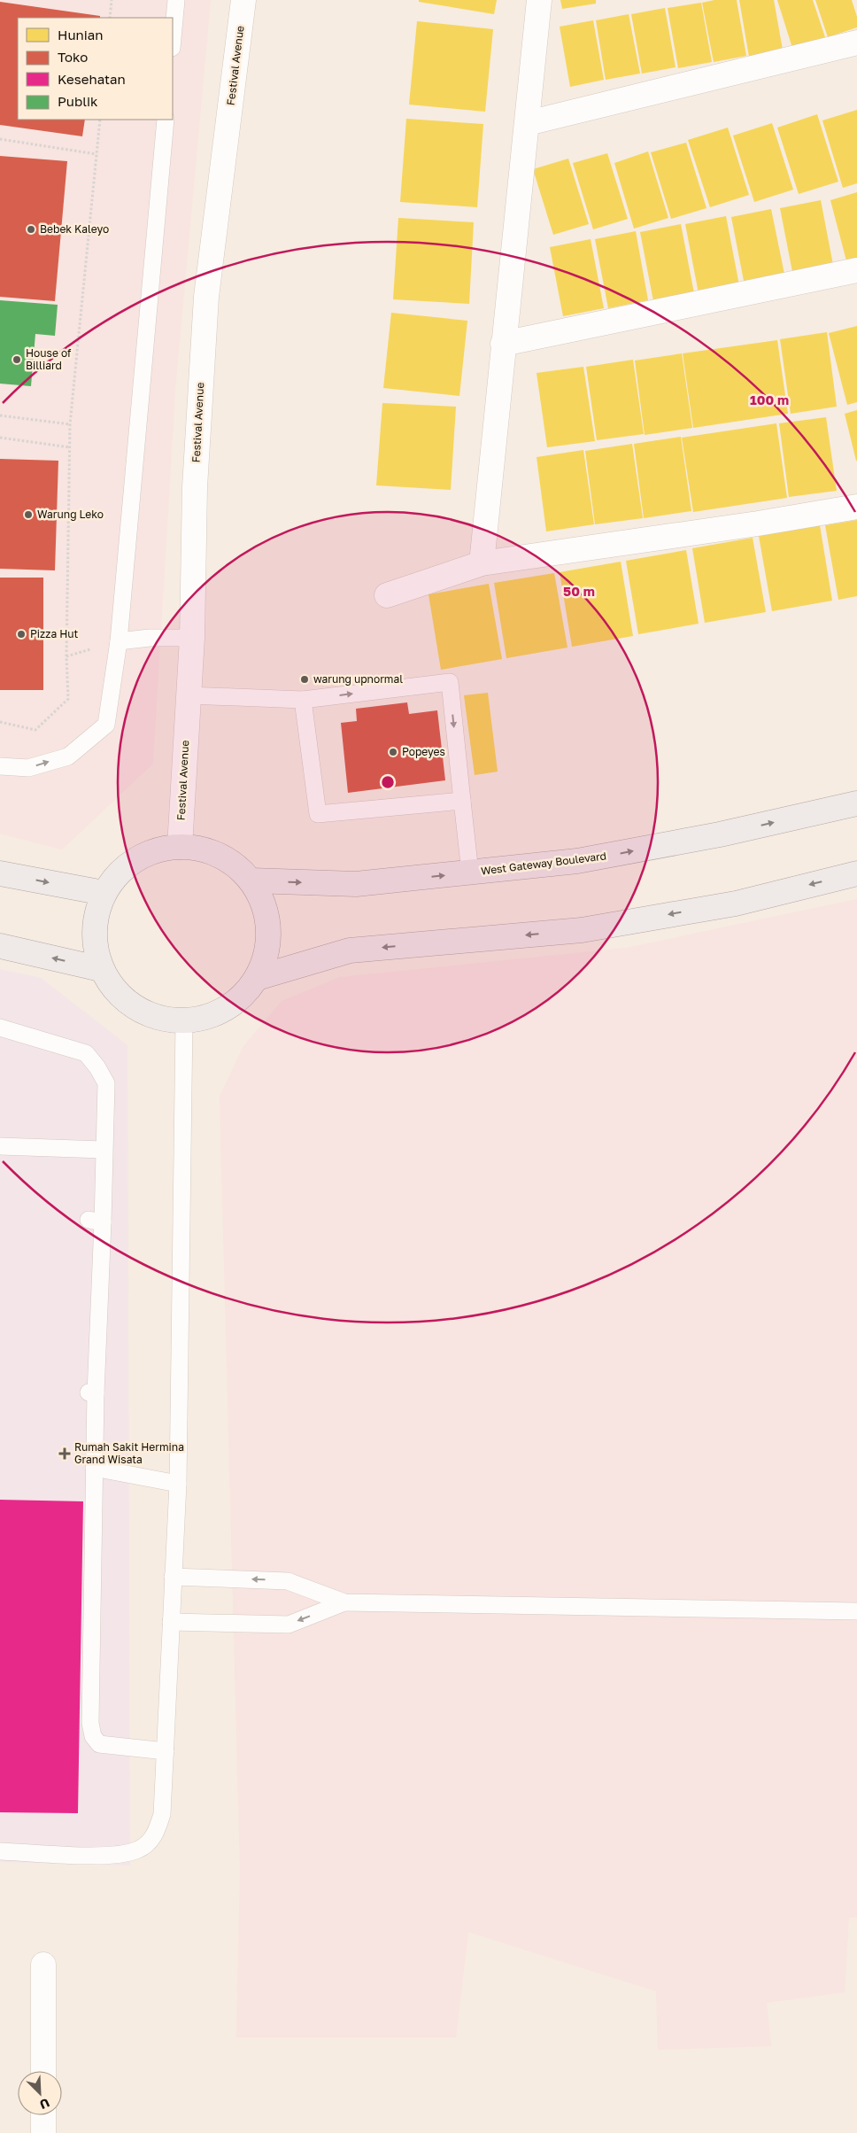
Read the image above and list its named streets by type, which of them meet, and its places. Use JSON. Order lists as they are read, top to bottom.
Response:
{
  "streets": {
    "main road": ["West Gateway Boulevard"],
    "street": ["Festival Avenue"]
  },
  "places": {
    "other": [
      "Bebek Kaleyo",
      "House of Billiard",
      "Warung Leko",
      "Pizza Hut",
      "warung upnormal",
      "Popeyes"
    ],
    "health": ["Rumah Sakit Hermina Grand Wisata"]
  },
  "legend": [
    "Hunian",
    "Toko",
    "Kesehatan",
    "Publik"
  ],
  "north": "bottom right",
  "rings": ["100 m", "50 m"]
}
